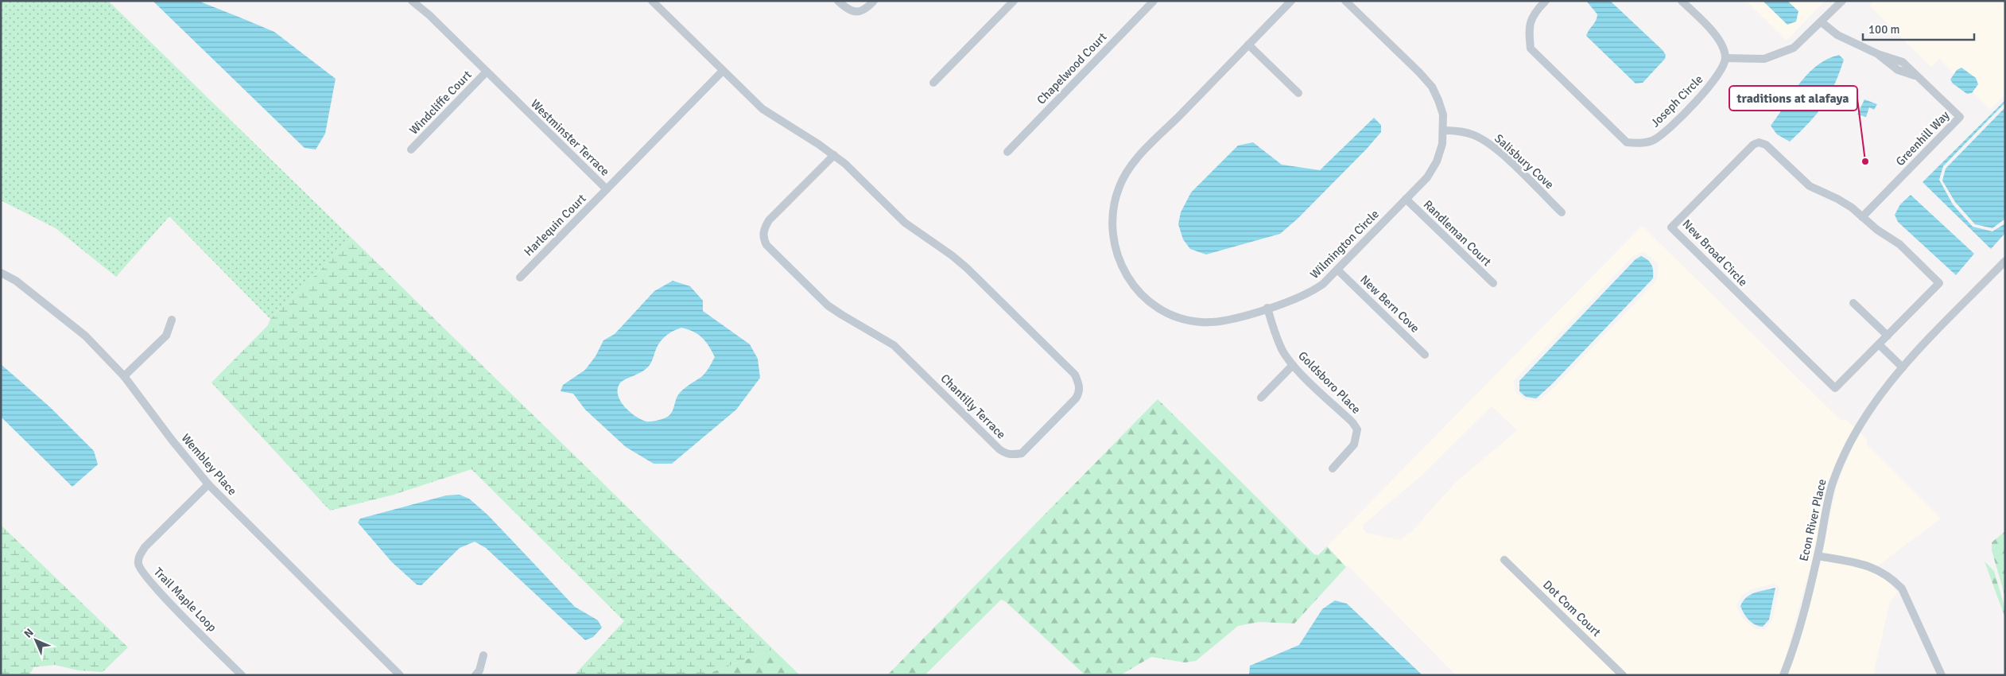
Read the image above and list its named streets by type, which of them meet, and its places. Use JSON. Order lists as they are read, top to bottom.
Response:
{
  "streets": {
    "street": [
      "Chapelwood Court",
      "Joseph Circle",
      "Windcliffe Court",
      "Westminster Terrace",
      "Greenhill Way",
      "Salisbury Cove",
      "Harlequin Court",
      "Randleman Court",
      "Wilmington Circle",
      "New Broad Circle",
      "New Bern Cove",
      "Goldsboro Place",
      "Chantilly Terrace",
      "Wembley Place",
      "Econ River Place",
      "Trail Maple Loop",
      "Dot Com Court"
    ]
  },
  "crossings": [
    ["Windcliffe Court", "Westminster Terrace"],
    ["Westminster Terrace", "Harlequin Court"],
    ["Westminster Terrace", "Chantilly Terrace"],
    ["Greenhill Way", "New Broad Circle"],
    ["Salisbury Cove", "Wilmington Circle"],
    ["Randleman Court", "Wilmington Circle"],
    ["Wilmington Circle", "New Bern Cove"],
    ["Wilmington Circle", "Goldsboro Place"],
    ["Wembley Place", "Trail Maple Loop"]
  ],
  "places": ["traditions at alafaya"],
  "scale_bar": "100 m",
  "north": "top left"
}
